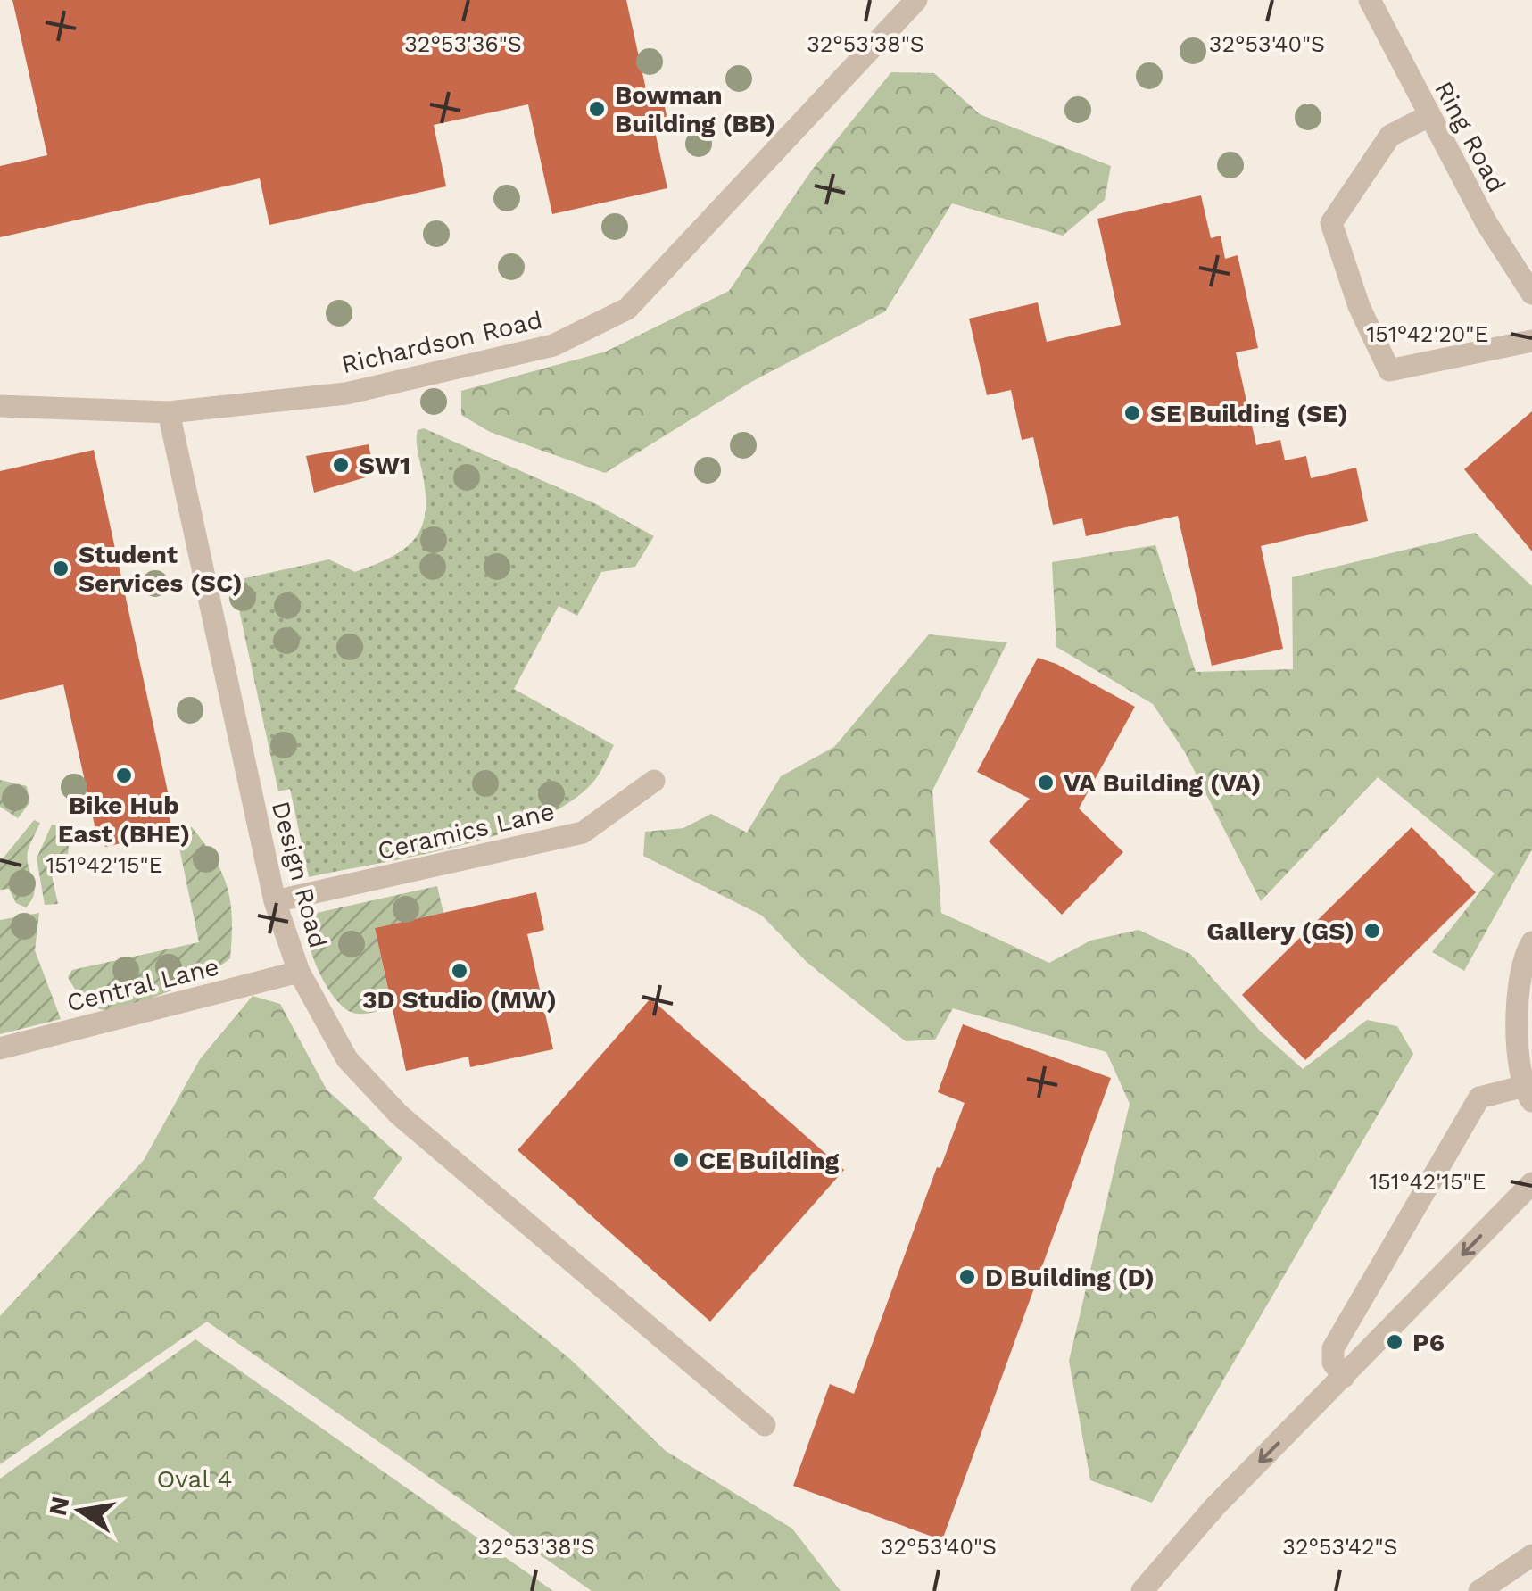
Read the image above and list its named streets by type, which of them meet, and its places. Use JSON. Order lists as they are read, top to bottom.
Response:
{
  "streets": {
    "street": [
      "Ring Road",
      "Richardson Road",
      "Ceramics Lane",
      "Design Road",
      "Central Lane"
    ]
  },
  "crossings": [
    ["Richardson Road", "Design Road"],
    ["Ceramics Lane", "Design Road"],
    ["Design Road", "Central Lane"]
  ],
  "parks": ["Oval 4"],
  "places": [
    "Bowman Building (BB)",
    "SE Building (SE)",
    "SW1",
    "Student Services (SC)",
    "Bike Hub East (BHE)",
    "VA Building (VA)",
    "Gallery (GS)",
    "3D Studio (MW)",
    "CE Building",
    "D Building (D)",
    "P6"
  ],
  "north": "left",
  "coordinates": [
    "32°53'36\"S",
    "32°53'38\"S",
    "32°53'40\"S",
    "151°42'20\"E",
    "151°42'15\"E",
    "32°53'42\"S"
  ]
}
